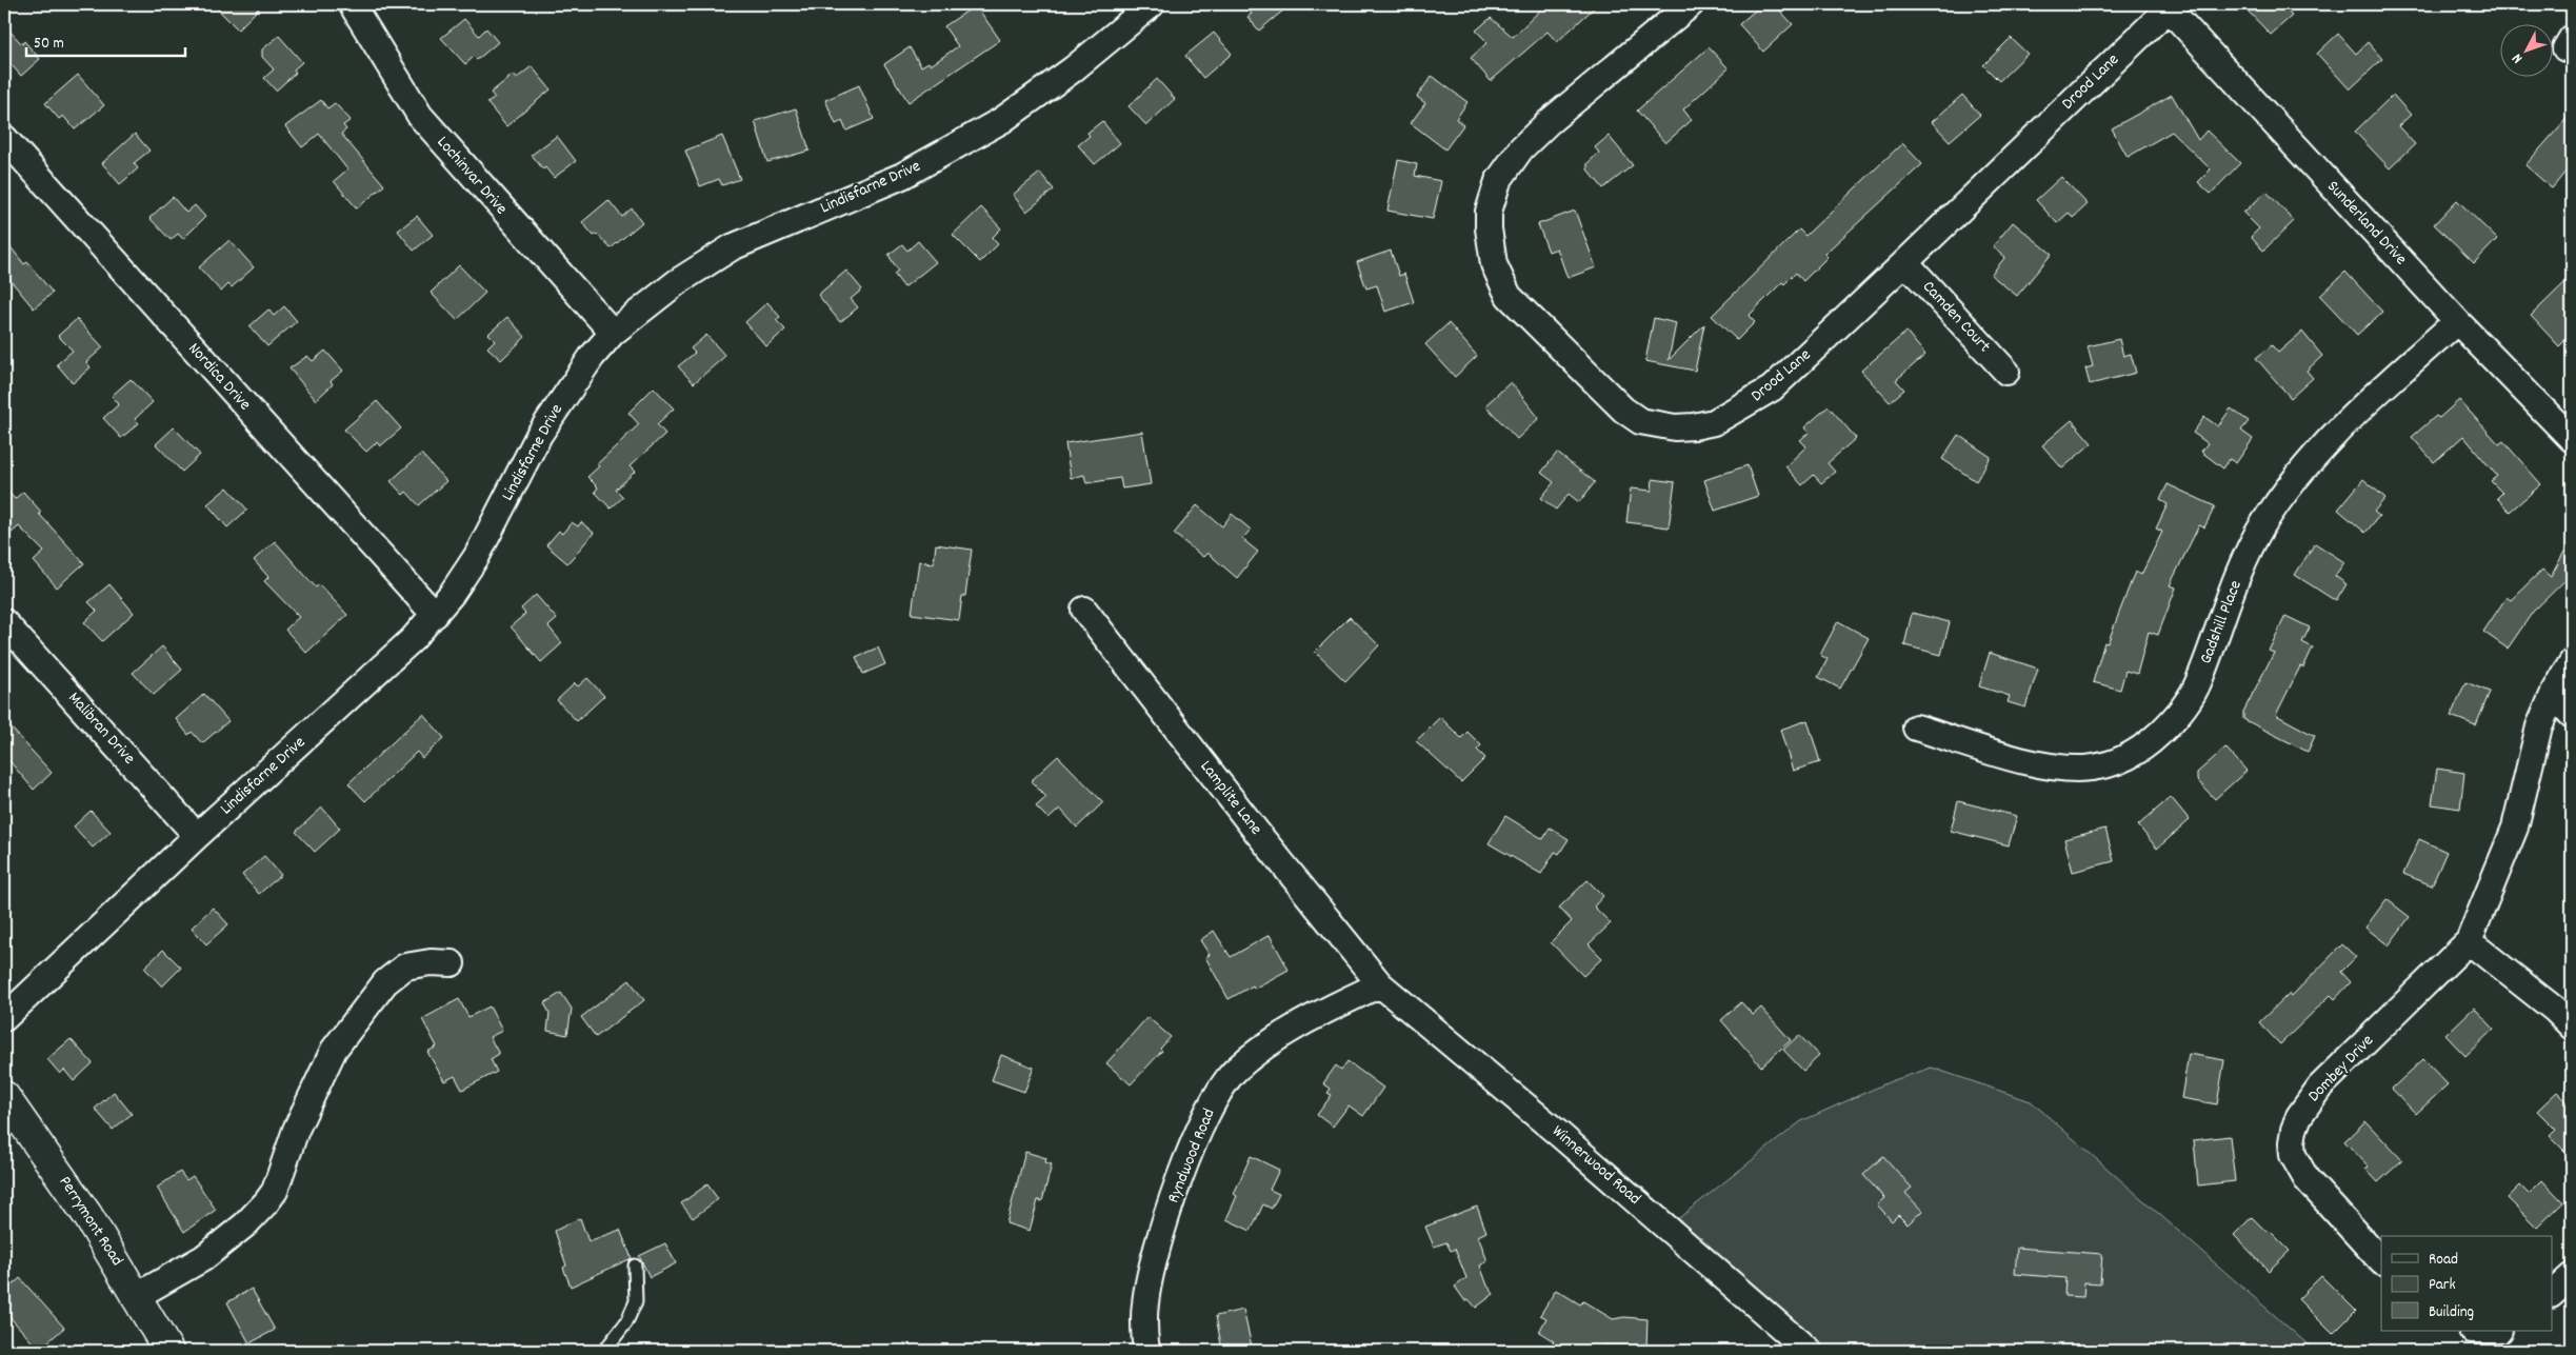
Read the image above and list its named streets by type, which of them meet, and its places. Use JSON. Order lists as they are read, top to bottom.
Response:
{
  "streets": {
    "street": [
      "Drood Lane",
      "Lochinvar Drive",
      "Lindisfarne Drive",
      "Sunderland Drive",
      "Camden Court",
      "Nordica Drive",
      "Gadshill Place",
      "Malibran Drive",
      "Lamplite Lane",
      "Dombey Drive",
      "Ryndwood Road",
      "Winnerwood Road",
      "Perrymont Road"
    ]
  },
  "crossings": [
    ["Drood Lane", "Sunderland Drive"],
    ["Drood Lane", "Camden Court"],
    ["Lochinvar Drive", "Lindisfarne Drive"],
    ["Lindisfarne Drive", "Nordica Drive"],
    ["Lindisfarne Drive", "Malibran Drive"],
    ["Sunderland Drive", "Gadshill Place"],
    ["Lamplite Lane", "Ryndwood Road"],
    ["Lamplite Lane", "Winnerwood Road"],
    ["Ryndwood Road", "Winnerwood Road"]
  ],
  "legend": ["Road", "Park", "Building"],
  "scale_bar": "50 m",
  "north": "bottom left"
}
